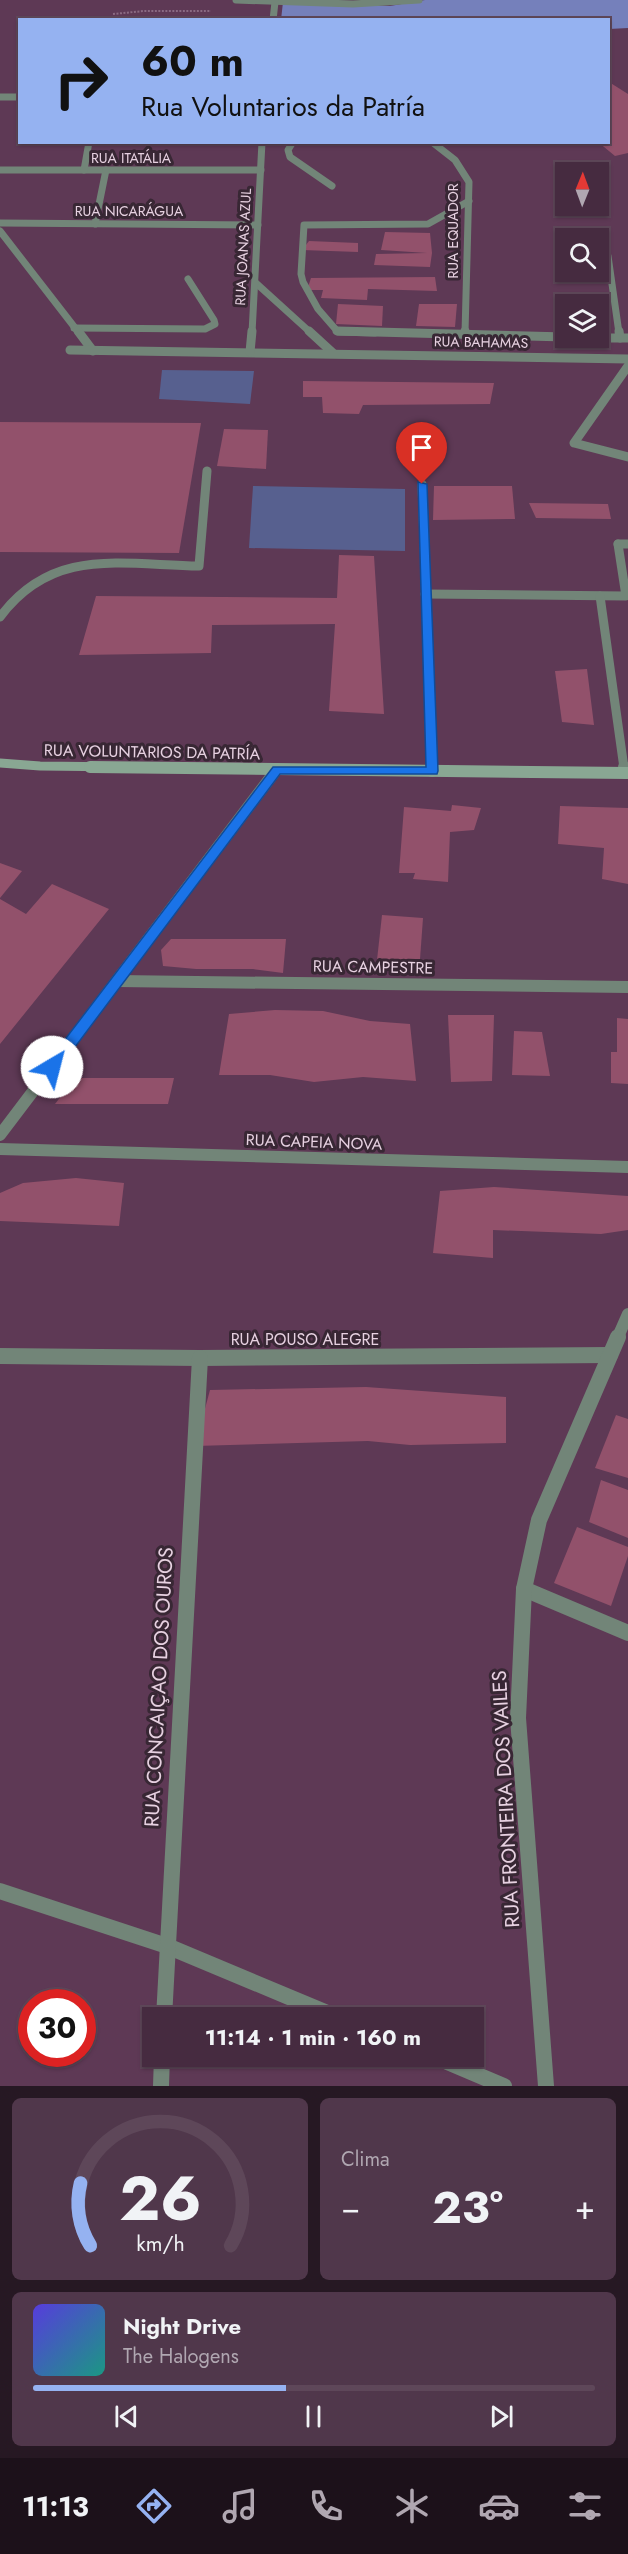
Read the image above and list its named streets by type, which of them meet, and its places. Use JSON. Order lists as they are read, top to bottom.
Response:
{
  "streets": {
    "street": [
      "RUA ITATÁLIA",
      "RUA NICARÁGUA",
      "RUA EQUADOR",
      "RUA JOANAS AZUL",
      "RUA BAHAMAS",
      "RUA VOLUNTARIOS DA PATRÍA",
      "RUA CAMPESTRE",
      "RUA CAPEIA NOVA",
      "RUA POUSO ALEGRE",
      "RUA CONCAIÇAO DOS OUROS",
      "RUA FRONTEIRA DOS VAILES"
    ]
  },
  "crossings": [
    ["RUA ITATÁLIA", "RUA JOANAS AZUL"],
    ["RUA NICARÁGUA", "RUA JOANAS AZUL"],
    ["RUA EQUADOR", "RUA BAHAMAS"],
    ["RUA JOANAS AZUL", "RUA BAHAMAS"],
    ["RUA POUSO ALEGRE", "RUA CONCAIÇAO DOS OUROS"],
    ["RUA POUSO ALEGRE", "RUA FRONTEIRA DOS VAILES"]
  ],
  "north": "top",
  "page": {
    "turn": ["60 m", "Rua Voluntarios da Patría"],
    "limit": "30",
    "trip": "11:14 · 1 min · 160 m",
    "tile": "Clima",
    "heat": ["−", "23°", "+"],
    "song": ["Night Drive", "The Halogens"],
    "tabs": "11:13",
    "gauge": ["26", "km/h"]
  }
}
